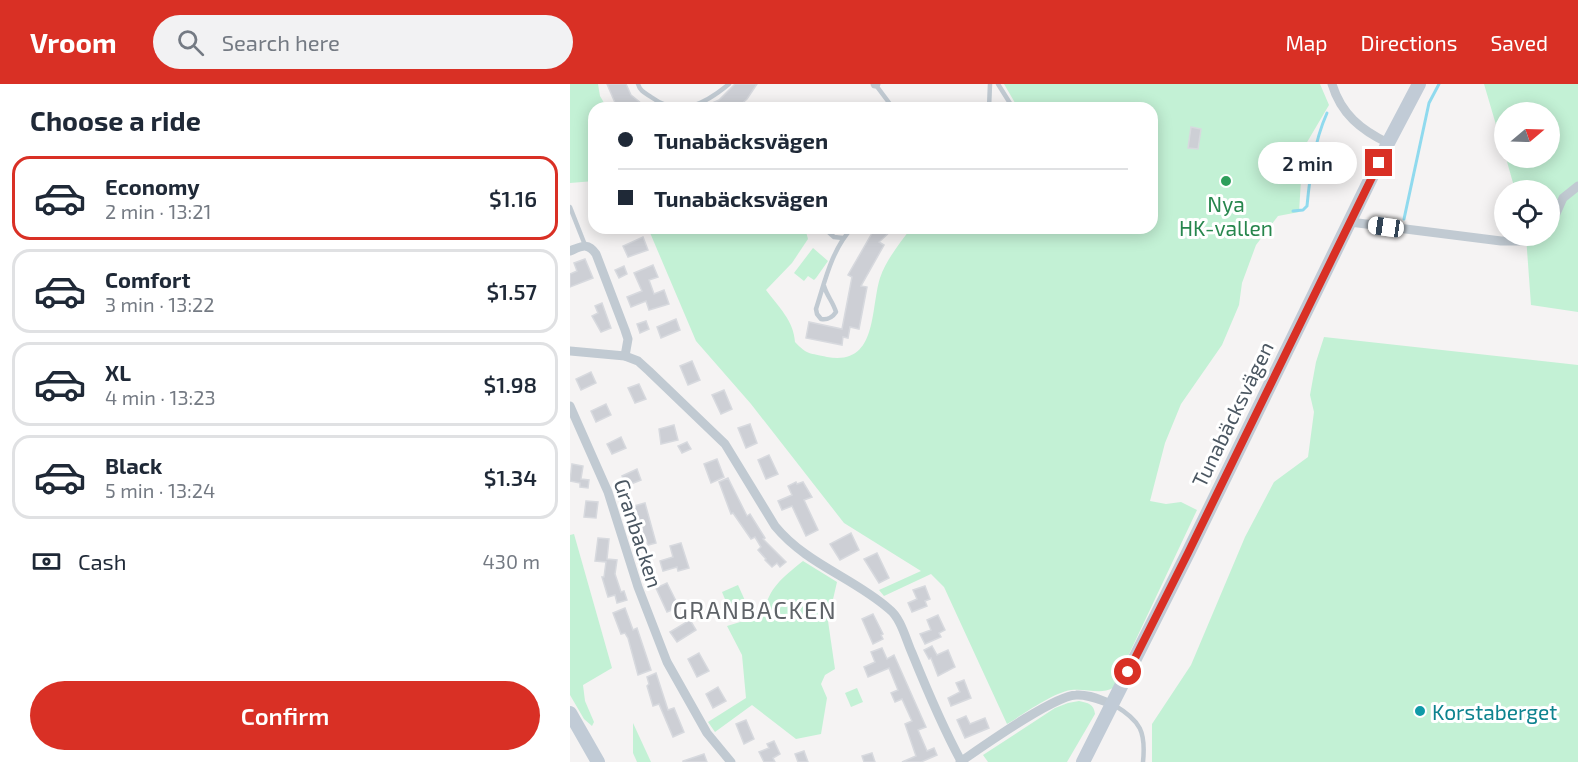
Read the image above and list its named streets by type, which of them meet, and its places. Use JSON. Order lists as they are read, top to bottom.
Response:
{
  "streets": {
    "street": ["Tunabäcksvägen", "Granbacken"]
  },
  "districts": ["GRANBACKEN"],
  "places": ["Nya HK-vallen", "Korstaberget"],
  "north": "right",
  "page": {
    "header": "Vroom",
    "search": "Search here",
    "nav": ["Map", "Directions", "Saved"],
    "heading": "Choose a ride",
    "banner": ["Tunabäcksvägen", "Tunabäcksvägen"],
    "bubble": "2 min",
    "list": [
      {
        "name": "Economy",
        "note": "2 min · 13:21",
        "value": "$1.16"
      },
      {
        "name": "Comfort",
        "note": "3 min · 13:22",
        "value": "$1.57"
      },
      {
        "name": "XL",
        "note": "4 min · 13:23",
        "value": "$1.98"
      },
      {
        "name": "Black",
        "note": "5 min · 13:24",
        "value": "$1.34"
      }
    ],
    "pay": ["Cash", "430 m"],
    "buttons": "Confirm"
  }
}
